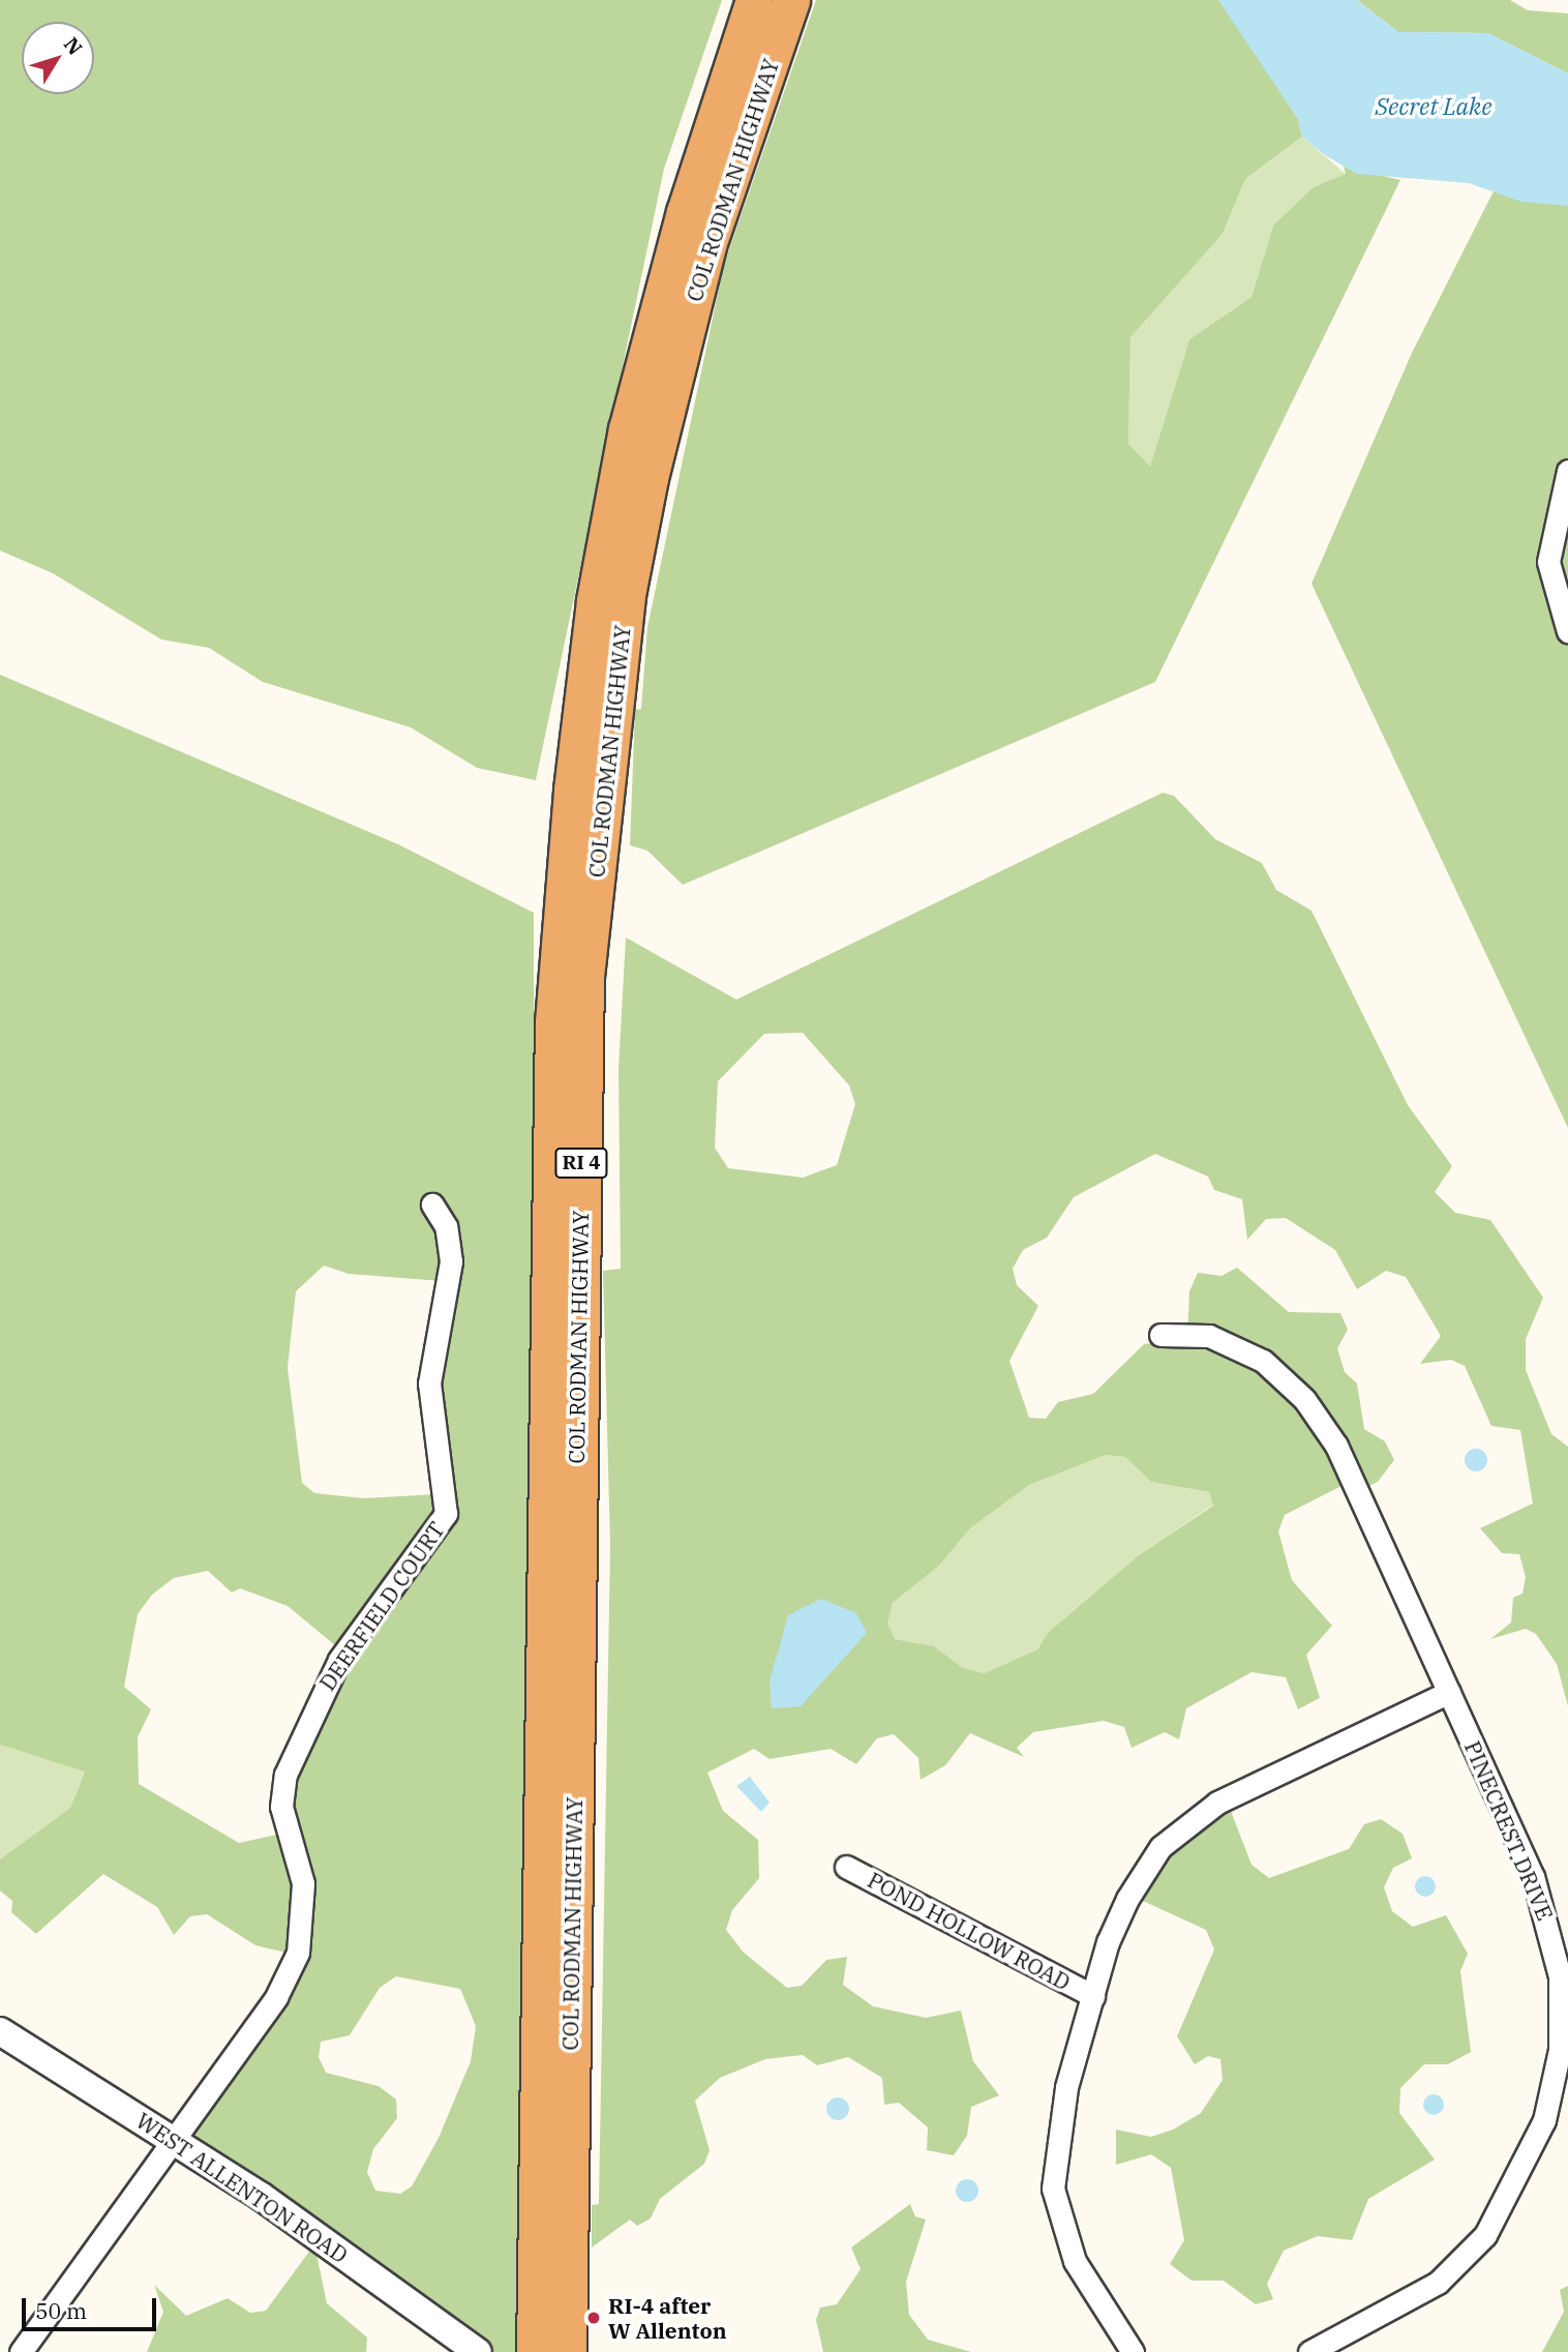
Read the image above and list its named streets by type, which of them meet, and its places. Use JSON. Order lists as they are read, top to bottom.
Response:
{
  "streets": {
    "highway": ["COL RODMAN HIGHWAY", "RI 4"],
    "street": [
      "DEERFIELD COURT",
      "PINECREST DRIVE",
      "POND HOLLOW ROAD",
      "WEST ALLENTON ROAD"
    ]
  },
  "crossings": [
    ["DEERFIELD COURT", "WEST ALLENTON ROAD"]
  ],
  "water": ["Secret Lake"],
  "places": ["RI-4 after W Allenton"],
  "scale_bar": "50 m",
  "north": "top right"
}
